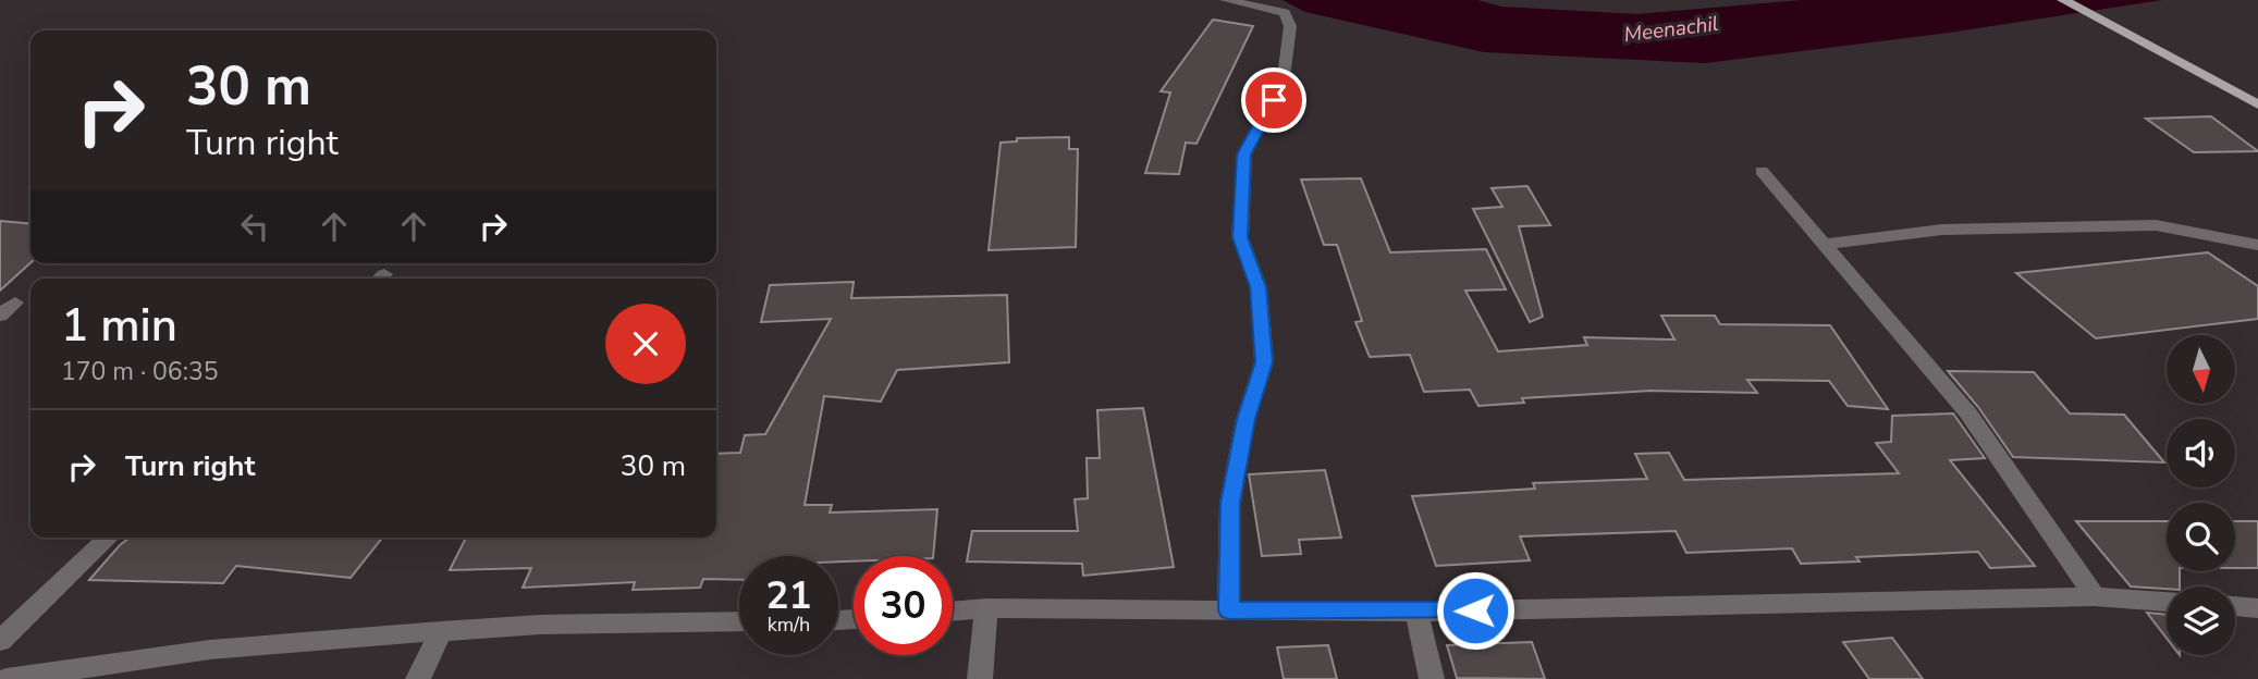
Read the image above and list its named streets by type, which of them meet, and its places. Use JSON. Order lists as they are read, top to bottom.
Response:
{
  "water": ["Meenachil"],
  "north": "bottom",
  "page": {
    "turn": ["30 m", "Turn right"],
    "heading": ["1 min", "170 m · 06:35"],
    "list": [
      {
        "name": "Turn right",
        "value": "30 m"
      }
    ],
    "speed": "21 km/h",
    "limit": "30"
  }
}
